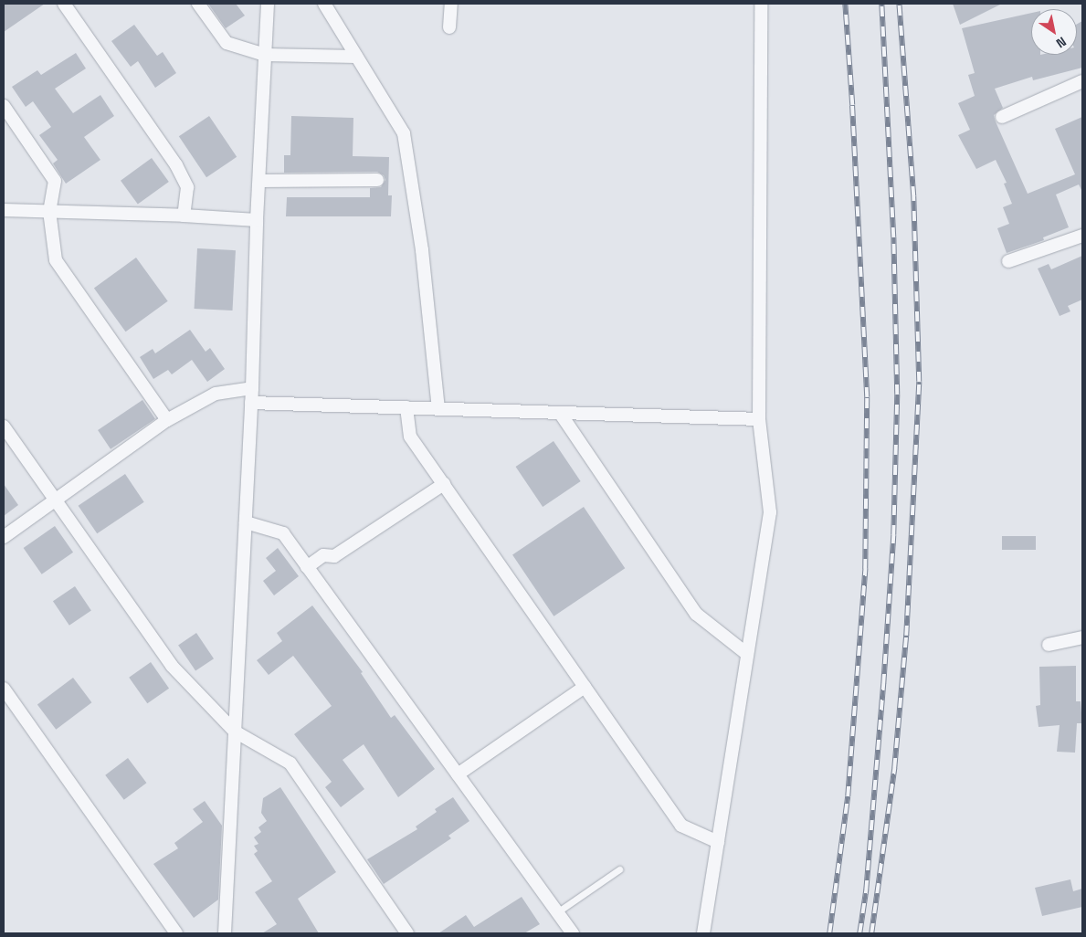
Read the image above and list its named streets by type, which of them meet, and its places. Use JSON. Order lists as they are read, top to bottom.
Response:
{
  "north": "bottom right"
}
